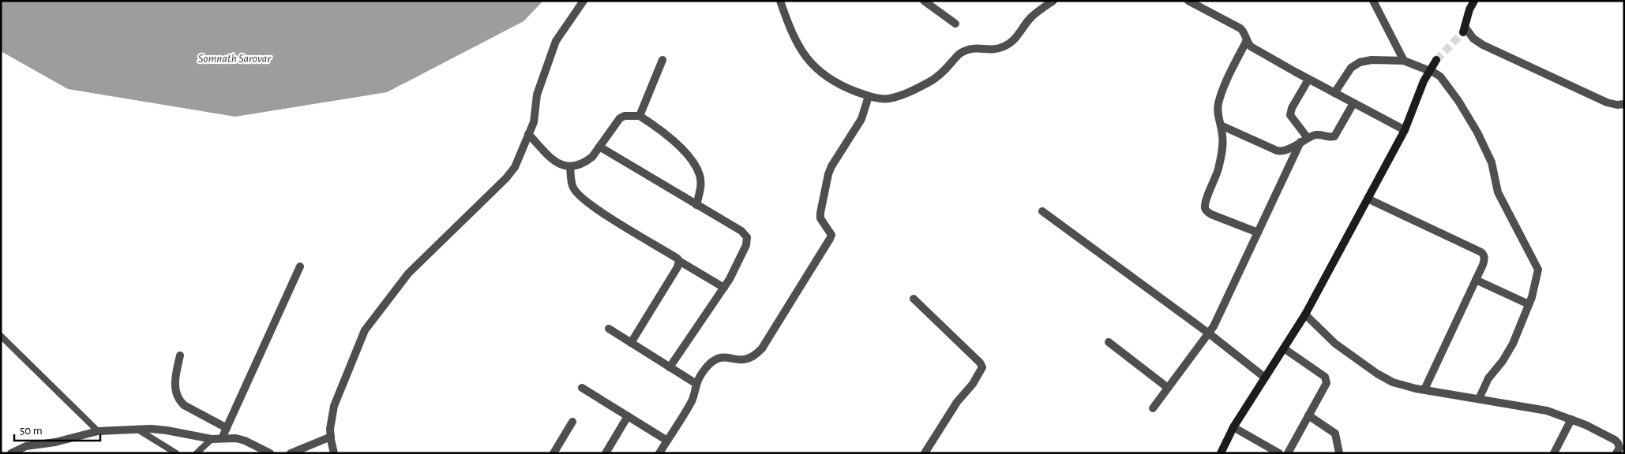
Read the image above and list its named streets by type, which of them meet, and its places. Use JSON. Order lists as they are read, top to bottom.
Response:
{
  "water": ["Somnath Sarovar"],
  "scale_bar": "50 m"
}
